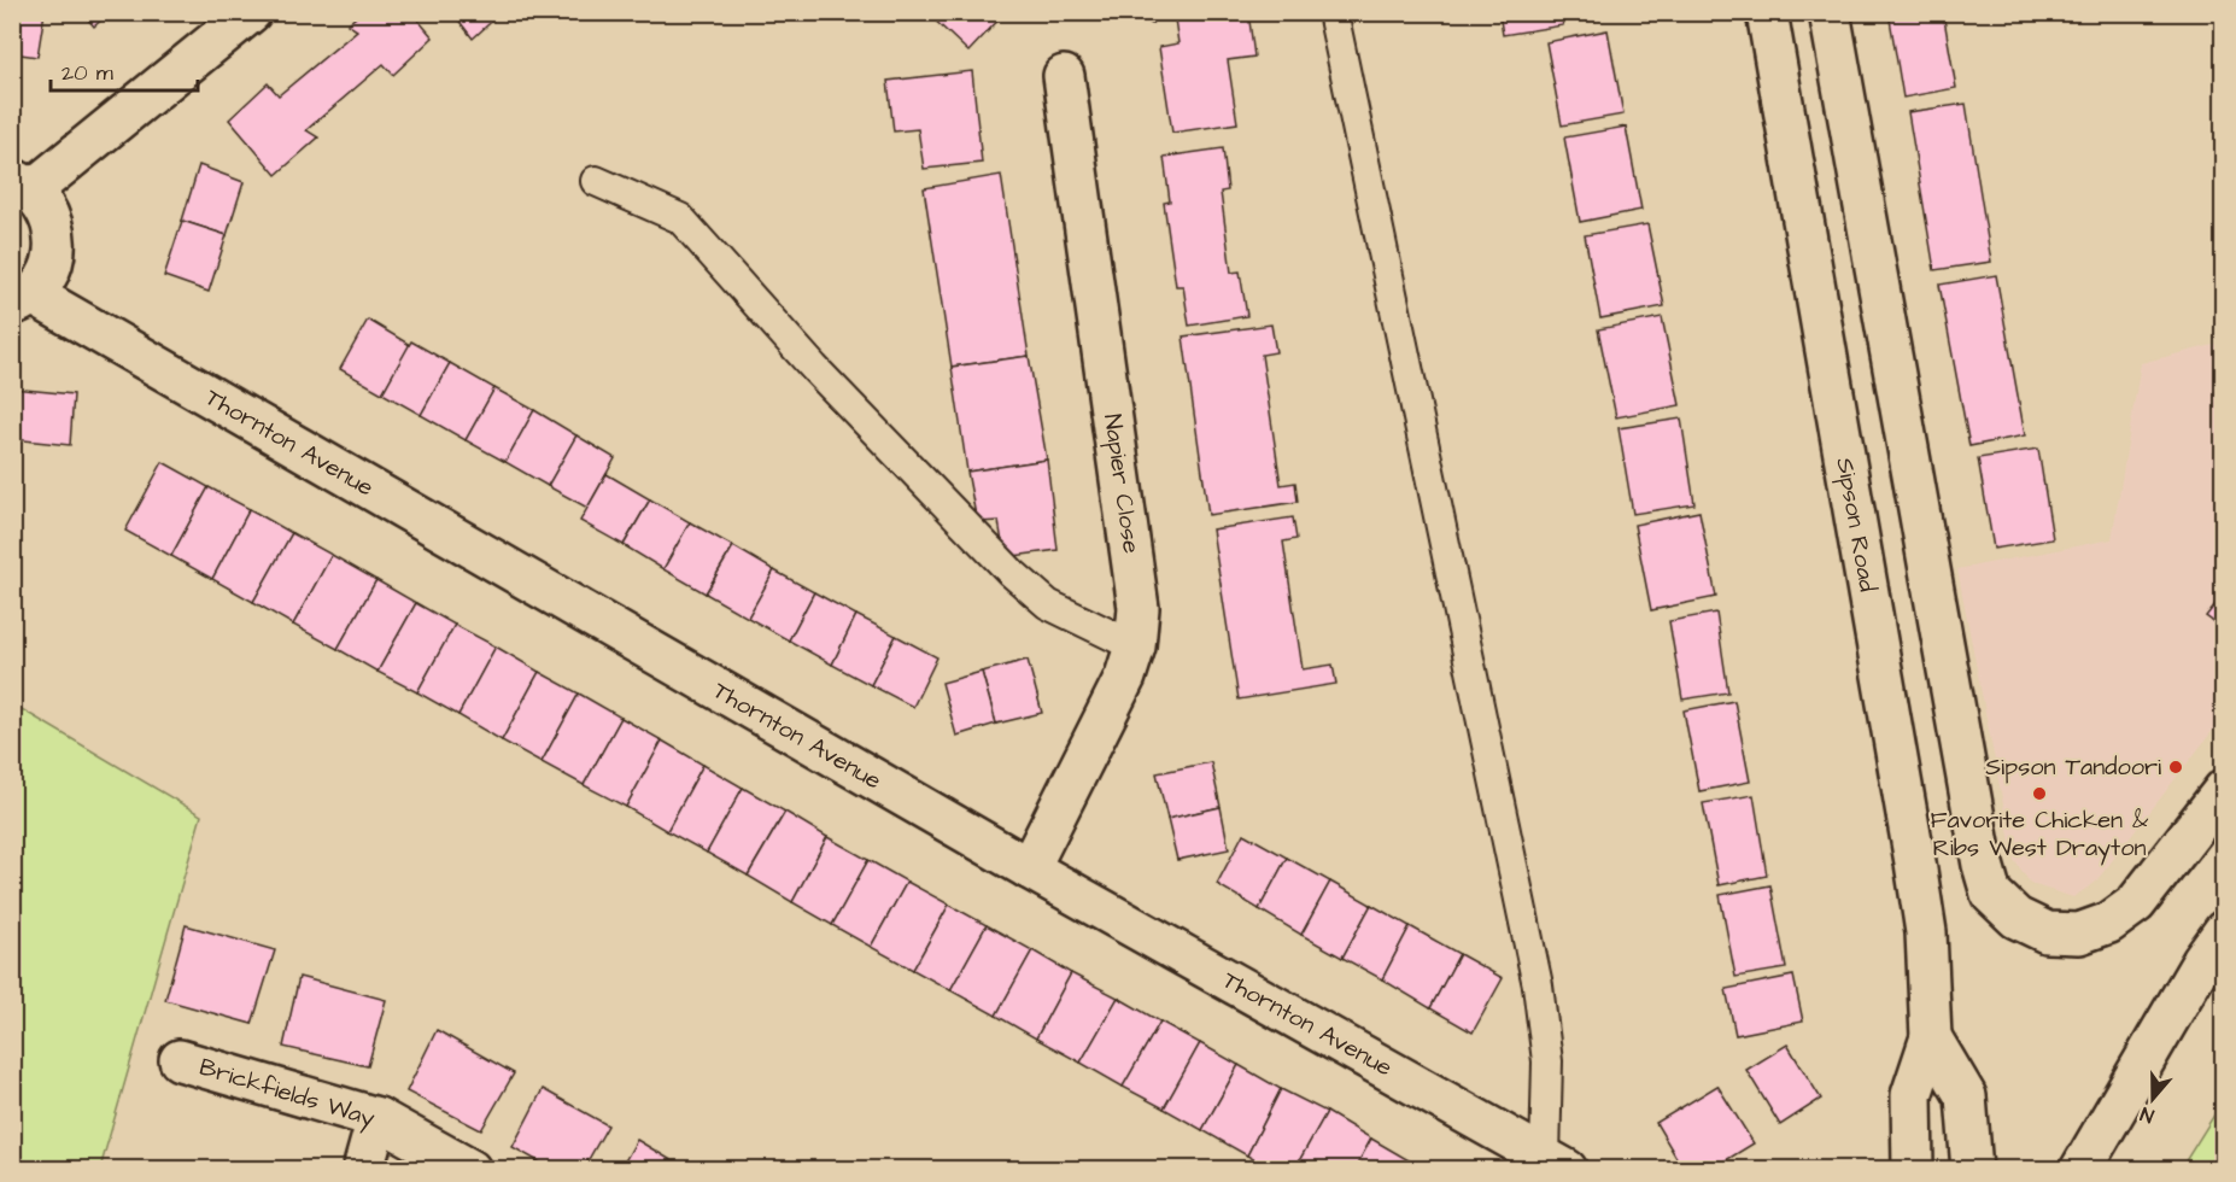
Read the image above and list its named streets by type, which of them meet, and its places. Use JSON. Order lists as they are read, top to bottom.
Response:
{
  "streets": {
    "street": [
      "Thornton Avenue",
      "Napier Close",
      "Sipson Road",
      "Brickfields Way"
    ]
  },
  "crossings": [
    ["Thornton Avenue", "Napier Close"]
  ],
  "places": ["Sipson Tandoori", "Favorite Chicken & Ribs West Drayton"],
  "scale_bar": "20 m",
  "north": "bottom"
}
